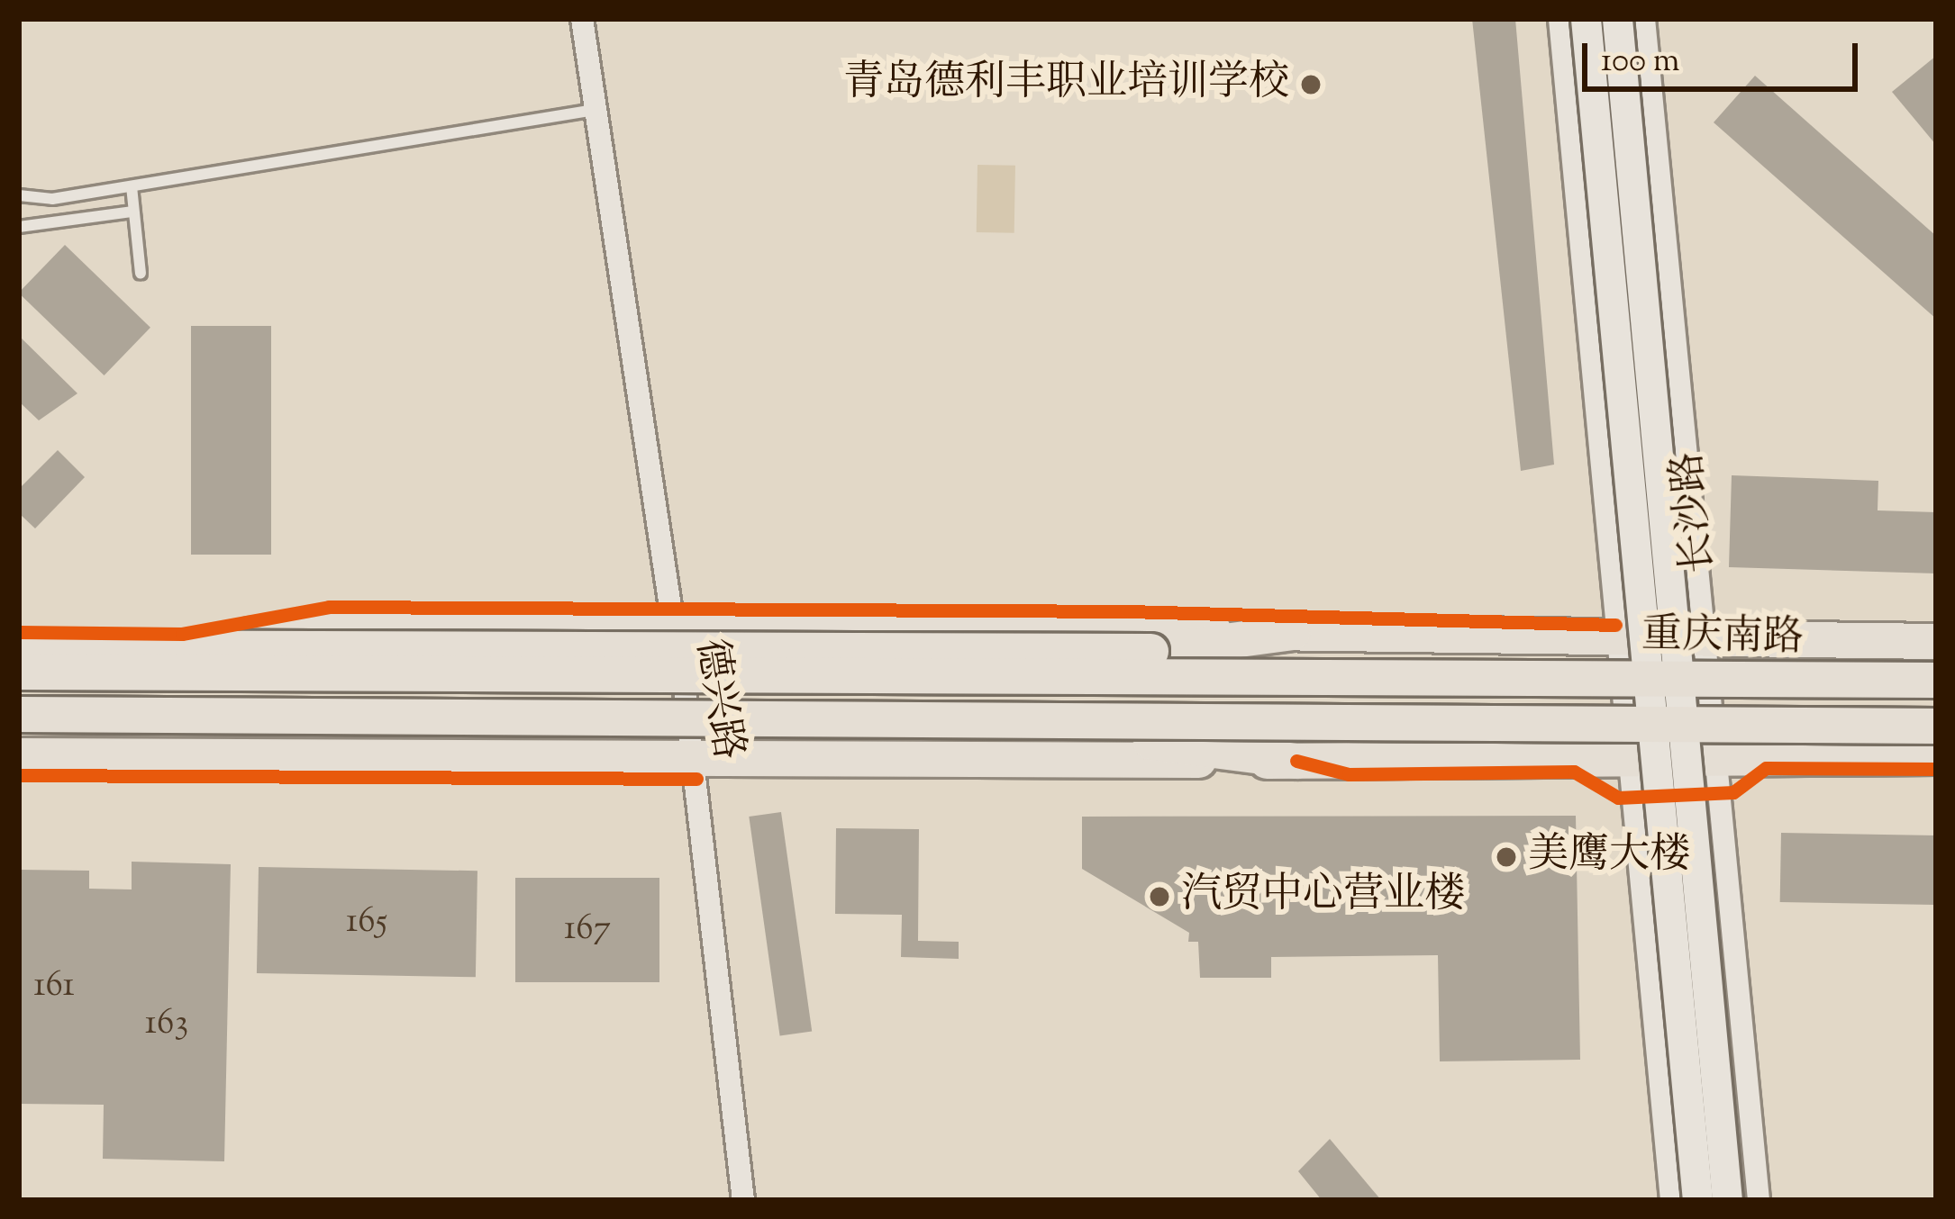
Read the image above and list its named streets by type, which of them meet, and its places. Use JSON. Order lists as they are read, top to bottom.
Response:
{
  "streets": {
    "main road": ["长沙路", "重庆南路"],
    "street": ["德兴路"]
  },
  "crossings": [
    ["长沙路", "重庆南路"],
    ["重庆南路", "德兴路"]
  ],
  "places": ["青岛德利丰职业培训学校", "美鹰大楼", "汽贸中心营业楼"],
  "house_numbers": [
    "165",
    "167",
    "161",
    "163"
  ],
  "scale_bar": "100 m"
}
